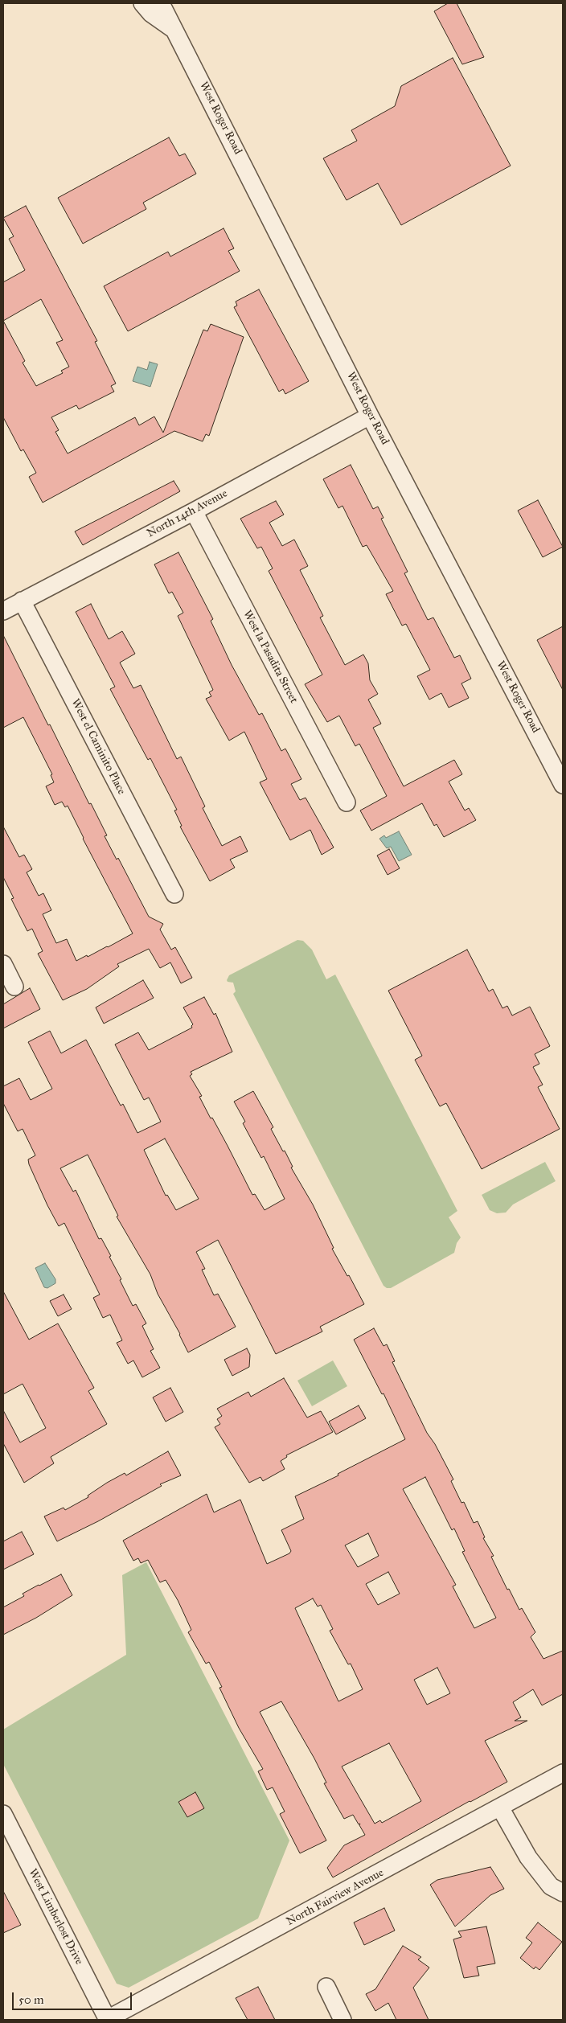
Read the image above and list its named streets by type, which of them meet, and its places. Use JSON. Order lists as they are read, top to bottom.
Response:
{
  "streets": {
    "street": [
      "West Roger Road",
      "North 14th Avenue",
      "West la Pasadita Street",
      "West el Caminito Place",
      "North Fairview Avenue",
      "West Limberlost Drive"
    ]
  },
  "crossings": [
    ["West Roger Road", "North 14th Avenue"],
    ["North 14th Avenue", "West la Pasadita Street"],
    ["North 14th Avenue", "West el Caminito Place"],
    ["North Fairview Avenue", "West Limberlost Drive"]
  ],
  "scale_bar": "50 m"
}
